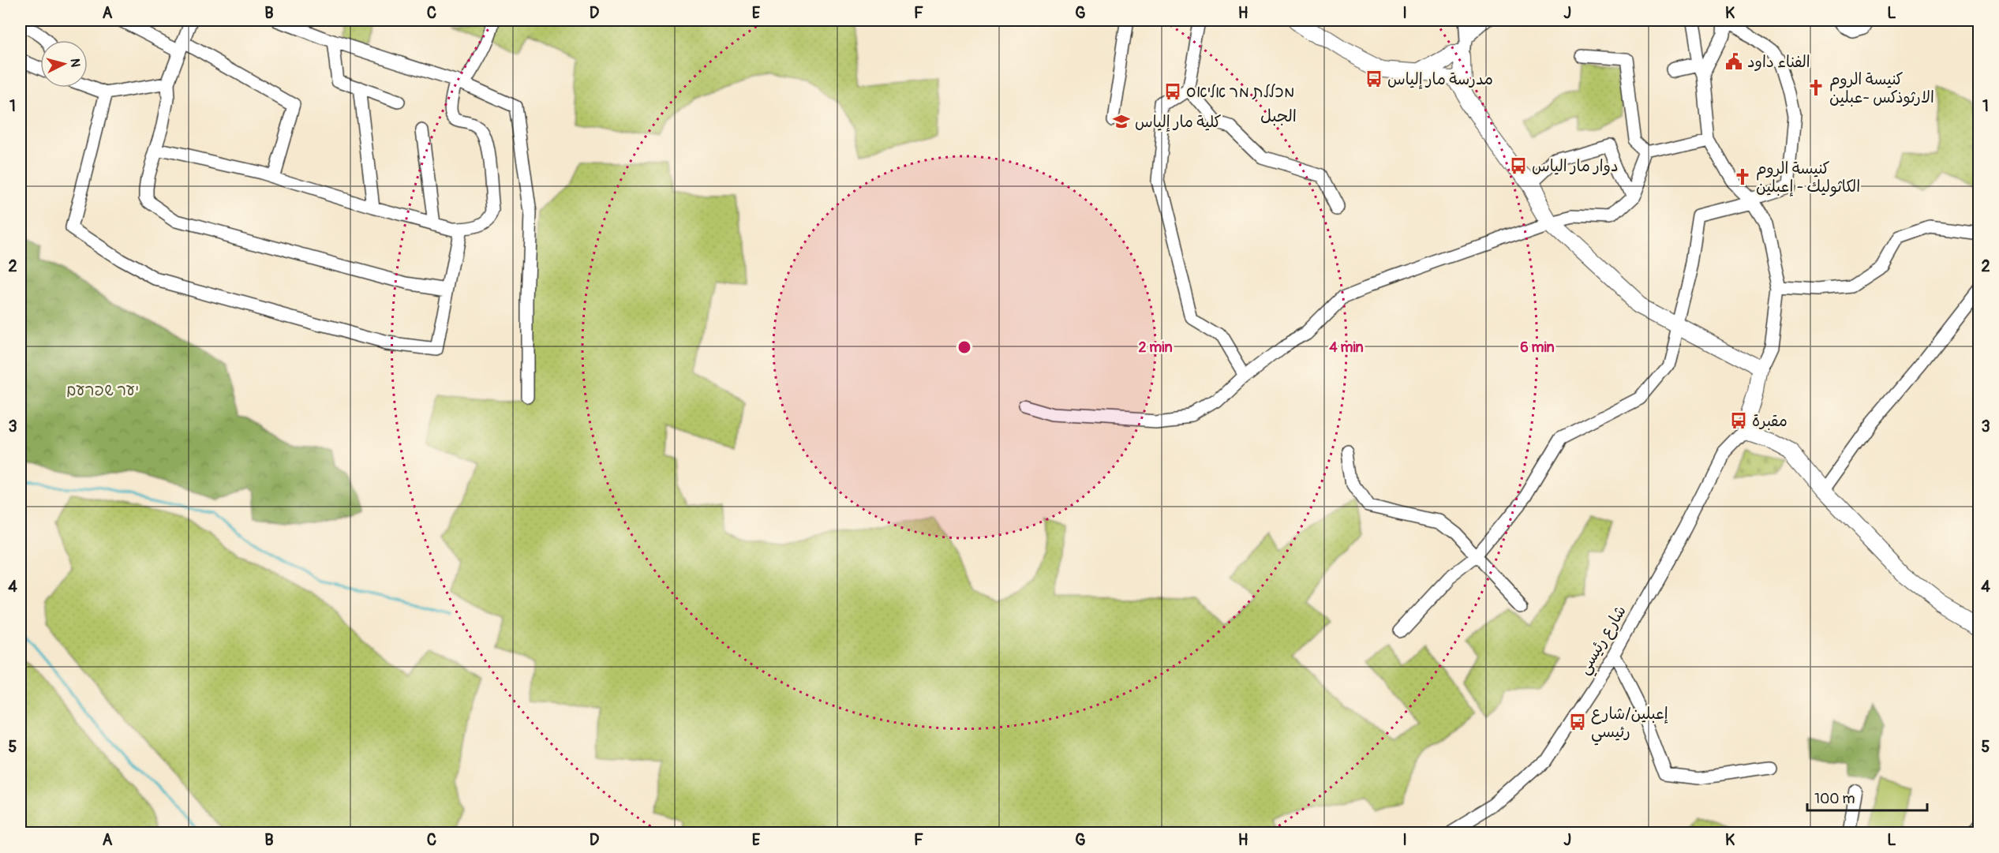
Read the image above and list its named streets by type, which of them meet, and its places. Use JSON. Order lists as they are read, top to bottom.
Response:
{
  "streets": {
    "street": ["شارع رئيسي"]
  },
  "districts": ["الجبل"],
  "parks": ["יער שפרעם"],
  "places": {
    "public building": ["الفناء داود"],
    "bus stop": [
      "مدرسة مار إلياس",
      "מכללת מר אליאס",
      "دوار مار الياس",
      "مقبرة",
      "إعبلين/شارع رئيسي"
    ],
    "church": ["كنيسة الروم الارثوذكس -عبلين", "كنيسة الروم الكاثوليك - إعبلين"],
    "school or university": ["كلية مار إلياس"]
  },
  "scale_bar": "100 m",
  "north": "right",
  "grid": {
    "columns": [
      "A",
      "B",
      "C",
      "D",
      "E",
      "F",
      "G",
      "H",
      "I",
      "J",
      "K",
      "L"
    ],
    "rows": [
      "1",
      "2",
      "3",
      "4",
      "5"
    ]
  },
  "rings": ["2 min", "4 min", "6 min"]
}
